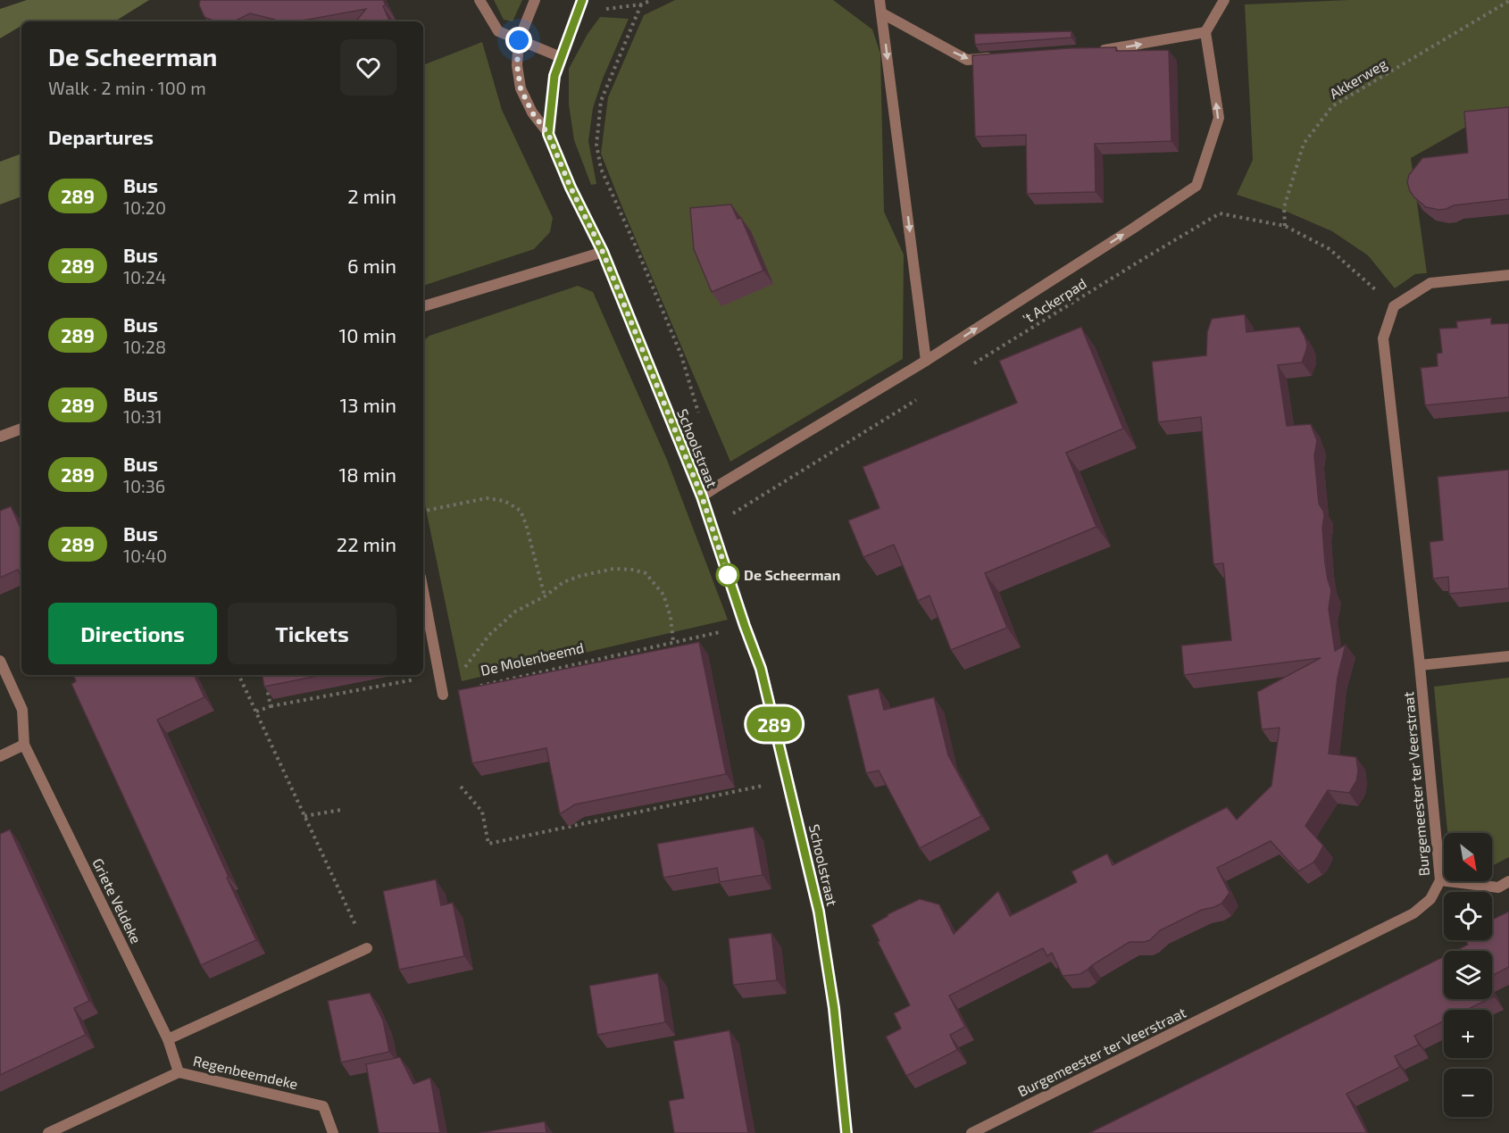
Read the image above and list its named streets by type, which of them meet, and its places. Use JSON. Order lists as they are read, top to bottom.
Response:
{
  "streets": {
    "street": [
      "Schoolstraat",
      "Burgemeester ter Veerstraat",
      "Griete Veldeke",
      "Regenbeemdeke"
    ],
    "path": ["Akkerweg", "'t Ackerpad", "De Molenbeemd"]
  },
  "crossings": [
    ["Akkerweg", "'t Ackerpad"],
    ["'t Ackerpad", "Burgemeester ter Veerstraat"],
    ["Schoolstraat", "De Molenbeemd"],
    ["Griete Veldeke", "Regenbeemdeke"]
  ],
  "places": ["De Scheerman"],
  "lines": ["bus line 289"],
  "north": "bottom right",
  "page": {
    "on_map": "289",
    "heading": [
      ["De Scheerman", "Walk · 2 min · 100 m"],
      "Departures"
    ],
    "list": [
      {
        "mark": "289",
        "name": "Bus",
        "note": "10:20",
        "value": "2 min"
      },
      {
        "mark": "289",
        "name": "Bus",
        "note": "10:24",
        "value": "6 min"
      },
      {
        "mark": "289",
        "name": "Bus",
        "note": "10:28",
        "value": "10 min"
      },
      {
        "mark": "289",
        "name": "Bus",
        "note": "10:31",
        "value": "13 min"
      },
      {
        "mark": "289",
        "name": "Bus",
        "note": "10:36",
        "value": "18 min"
      },
      {
        "mark": "289",
        "name": "Bus",
        "note": "10:40",
        "value": "22 min"
      }
    ],
    "buttons": ["Directions", "Tickets"],
    "map_buttons": ["+", "−"]
  }
}
